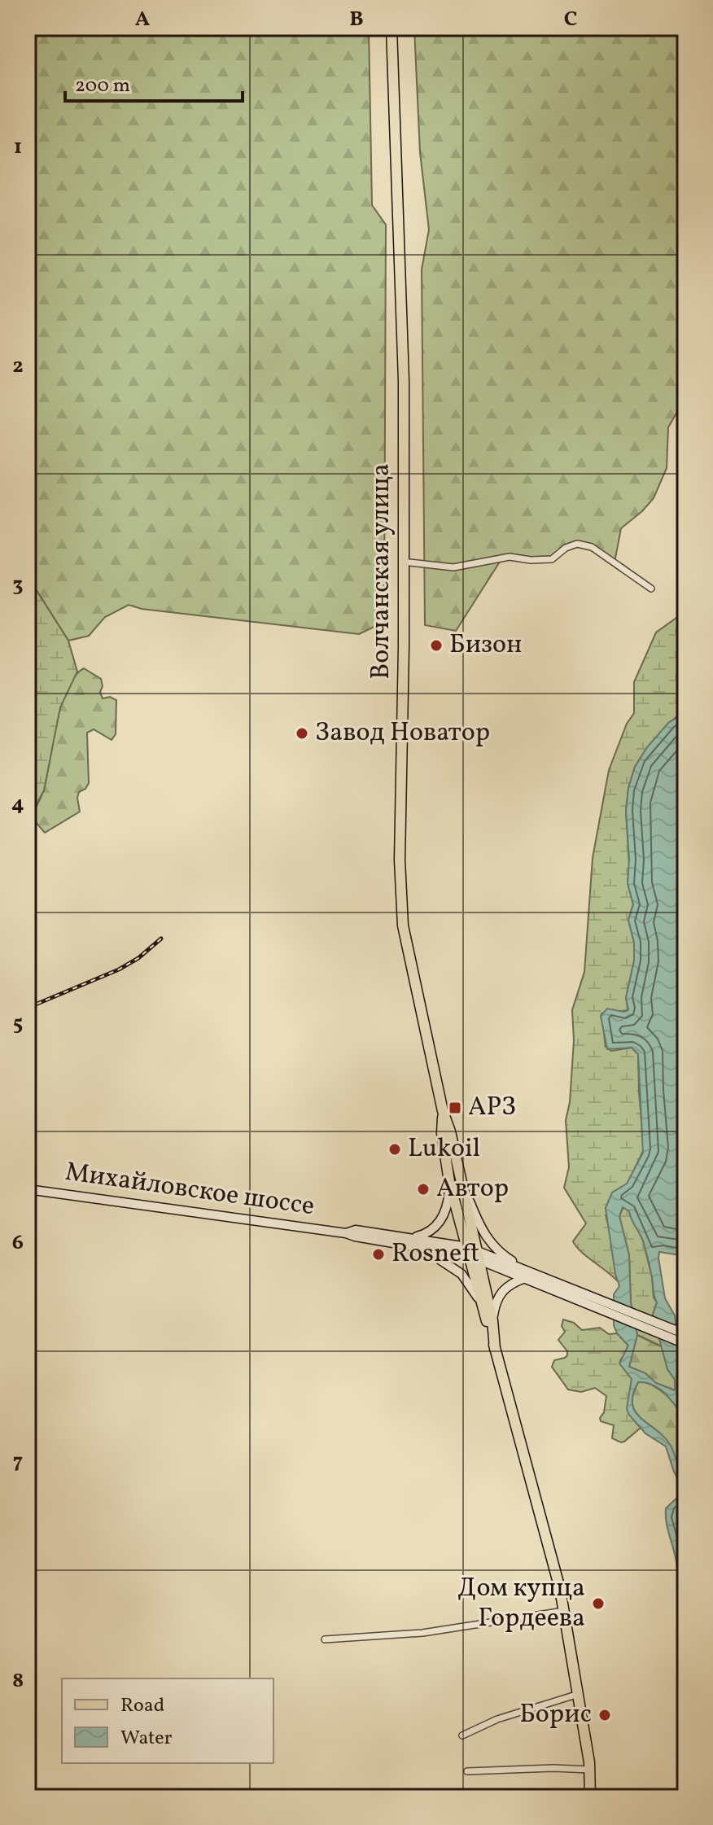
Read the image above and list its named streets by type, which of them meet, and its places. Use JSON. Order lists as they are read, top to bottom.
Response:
{
  "streets": {
    "main road": ["Волчанская улица", "Михайловское шоссе"]
  },
  "crossings": [
    ["Волчанская улица", "Михайловское шоссе"]
  ],
  "places": {
    "other": [
      "Бизон",
      "Завод Новатор",
      "Lukoil",
      "Автор",
      "Rosneft",
      "Дом купца Гордеева",
      "Борис"
    ],
    "transit": ["АРЗ"]
  },
  "legend": ["Road", "Water"],
  "scale_bar": "200 m",
  "grid": {
    "columns": ["A", "B", "C"],
    "rows": [
      "1",
      "2",
      "3",
      "4",
      "5",
      "6",
      "7",
      "8"
    ]
  }
}
